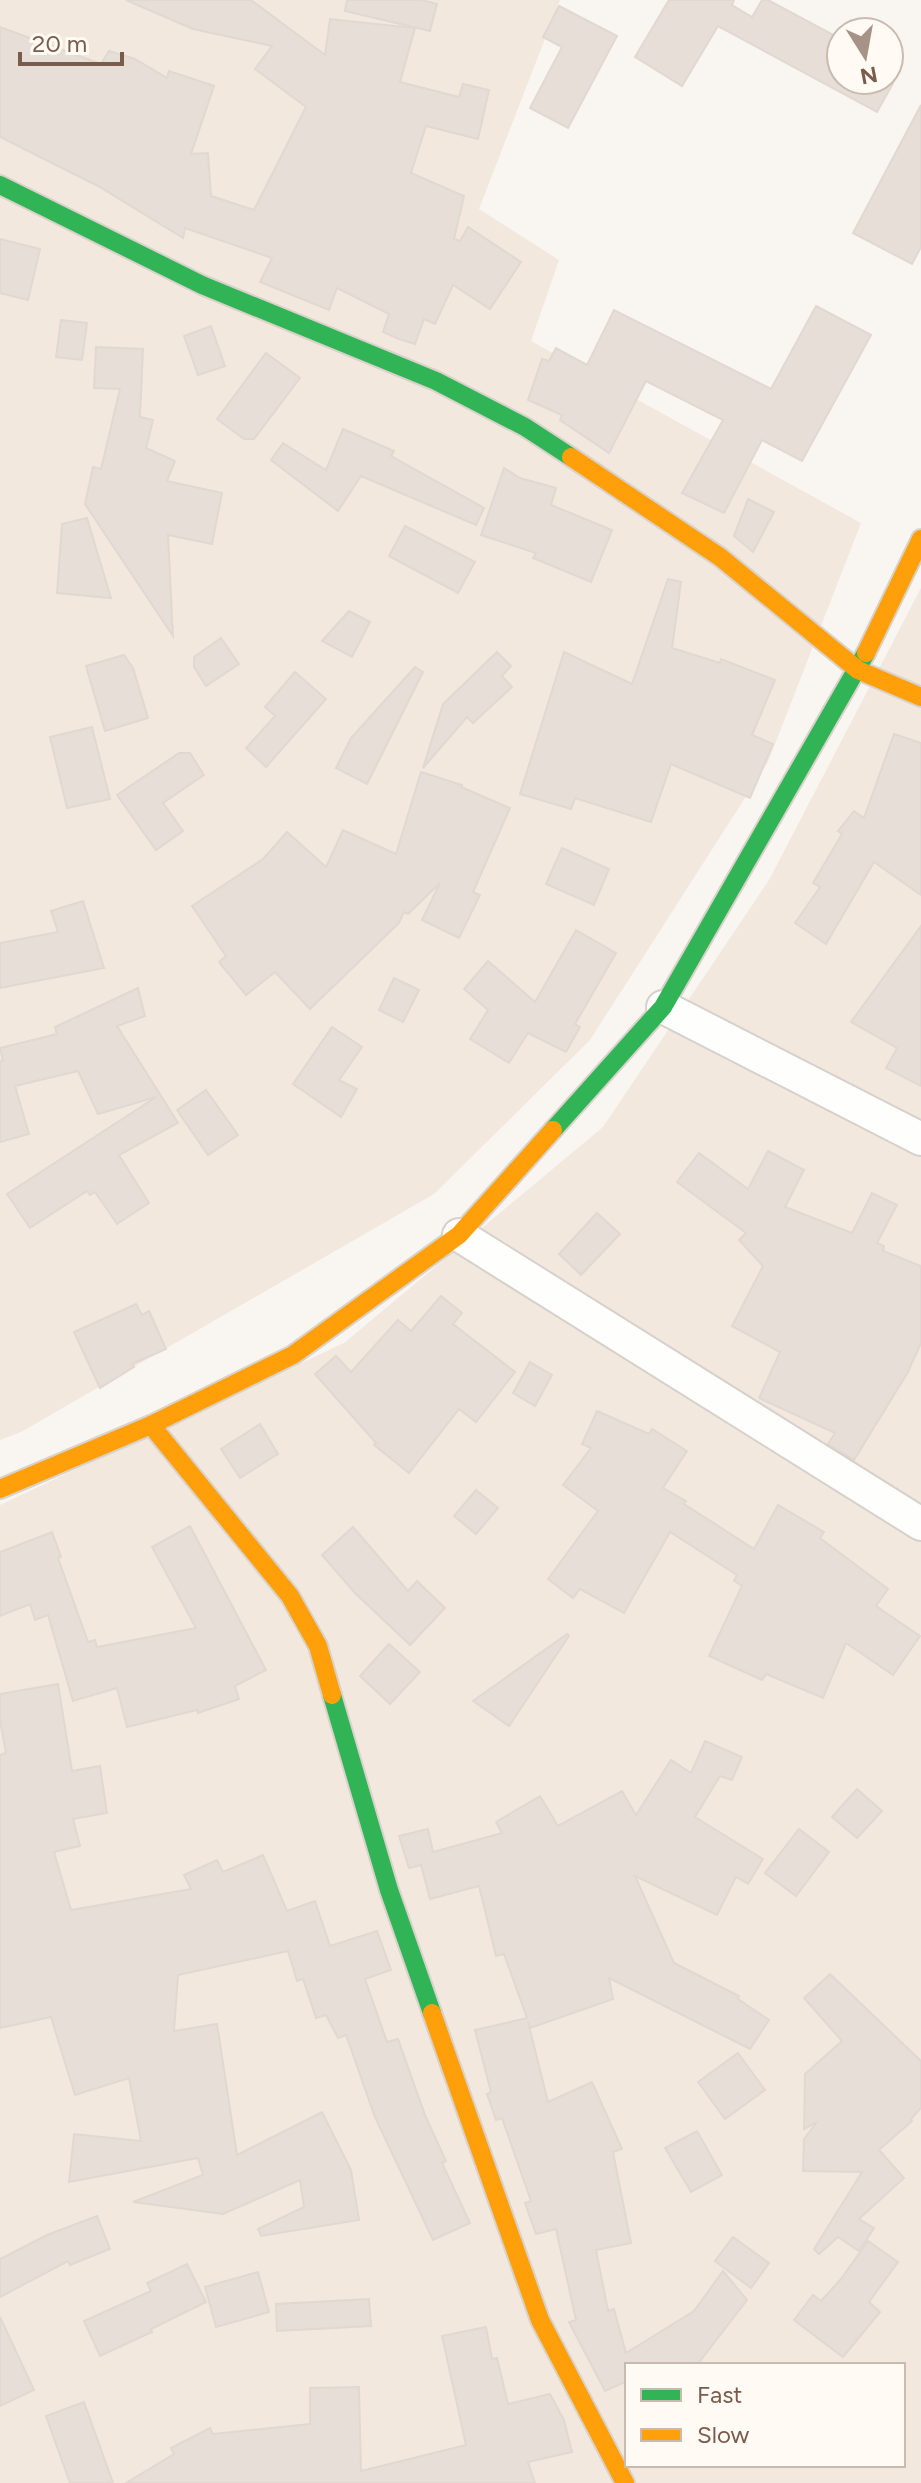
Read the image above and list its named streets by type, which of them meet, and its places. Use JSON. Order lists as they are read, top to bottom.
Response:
{
  "legend": ["Fast", "Slow"],
  "scale_bar": "20 m",
  "north": "bottom"
}
